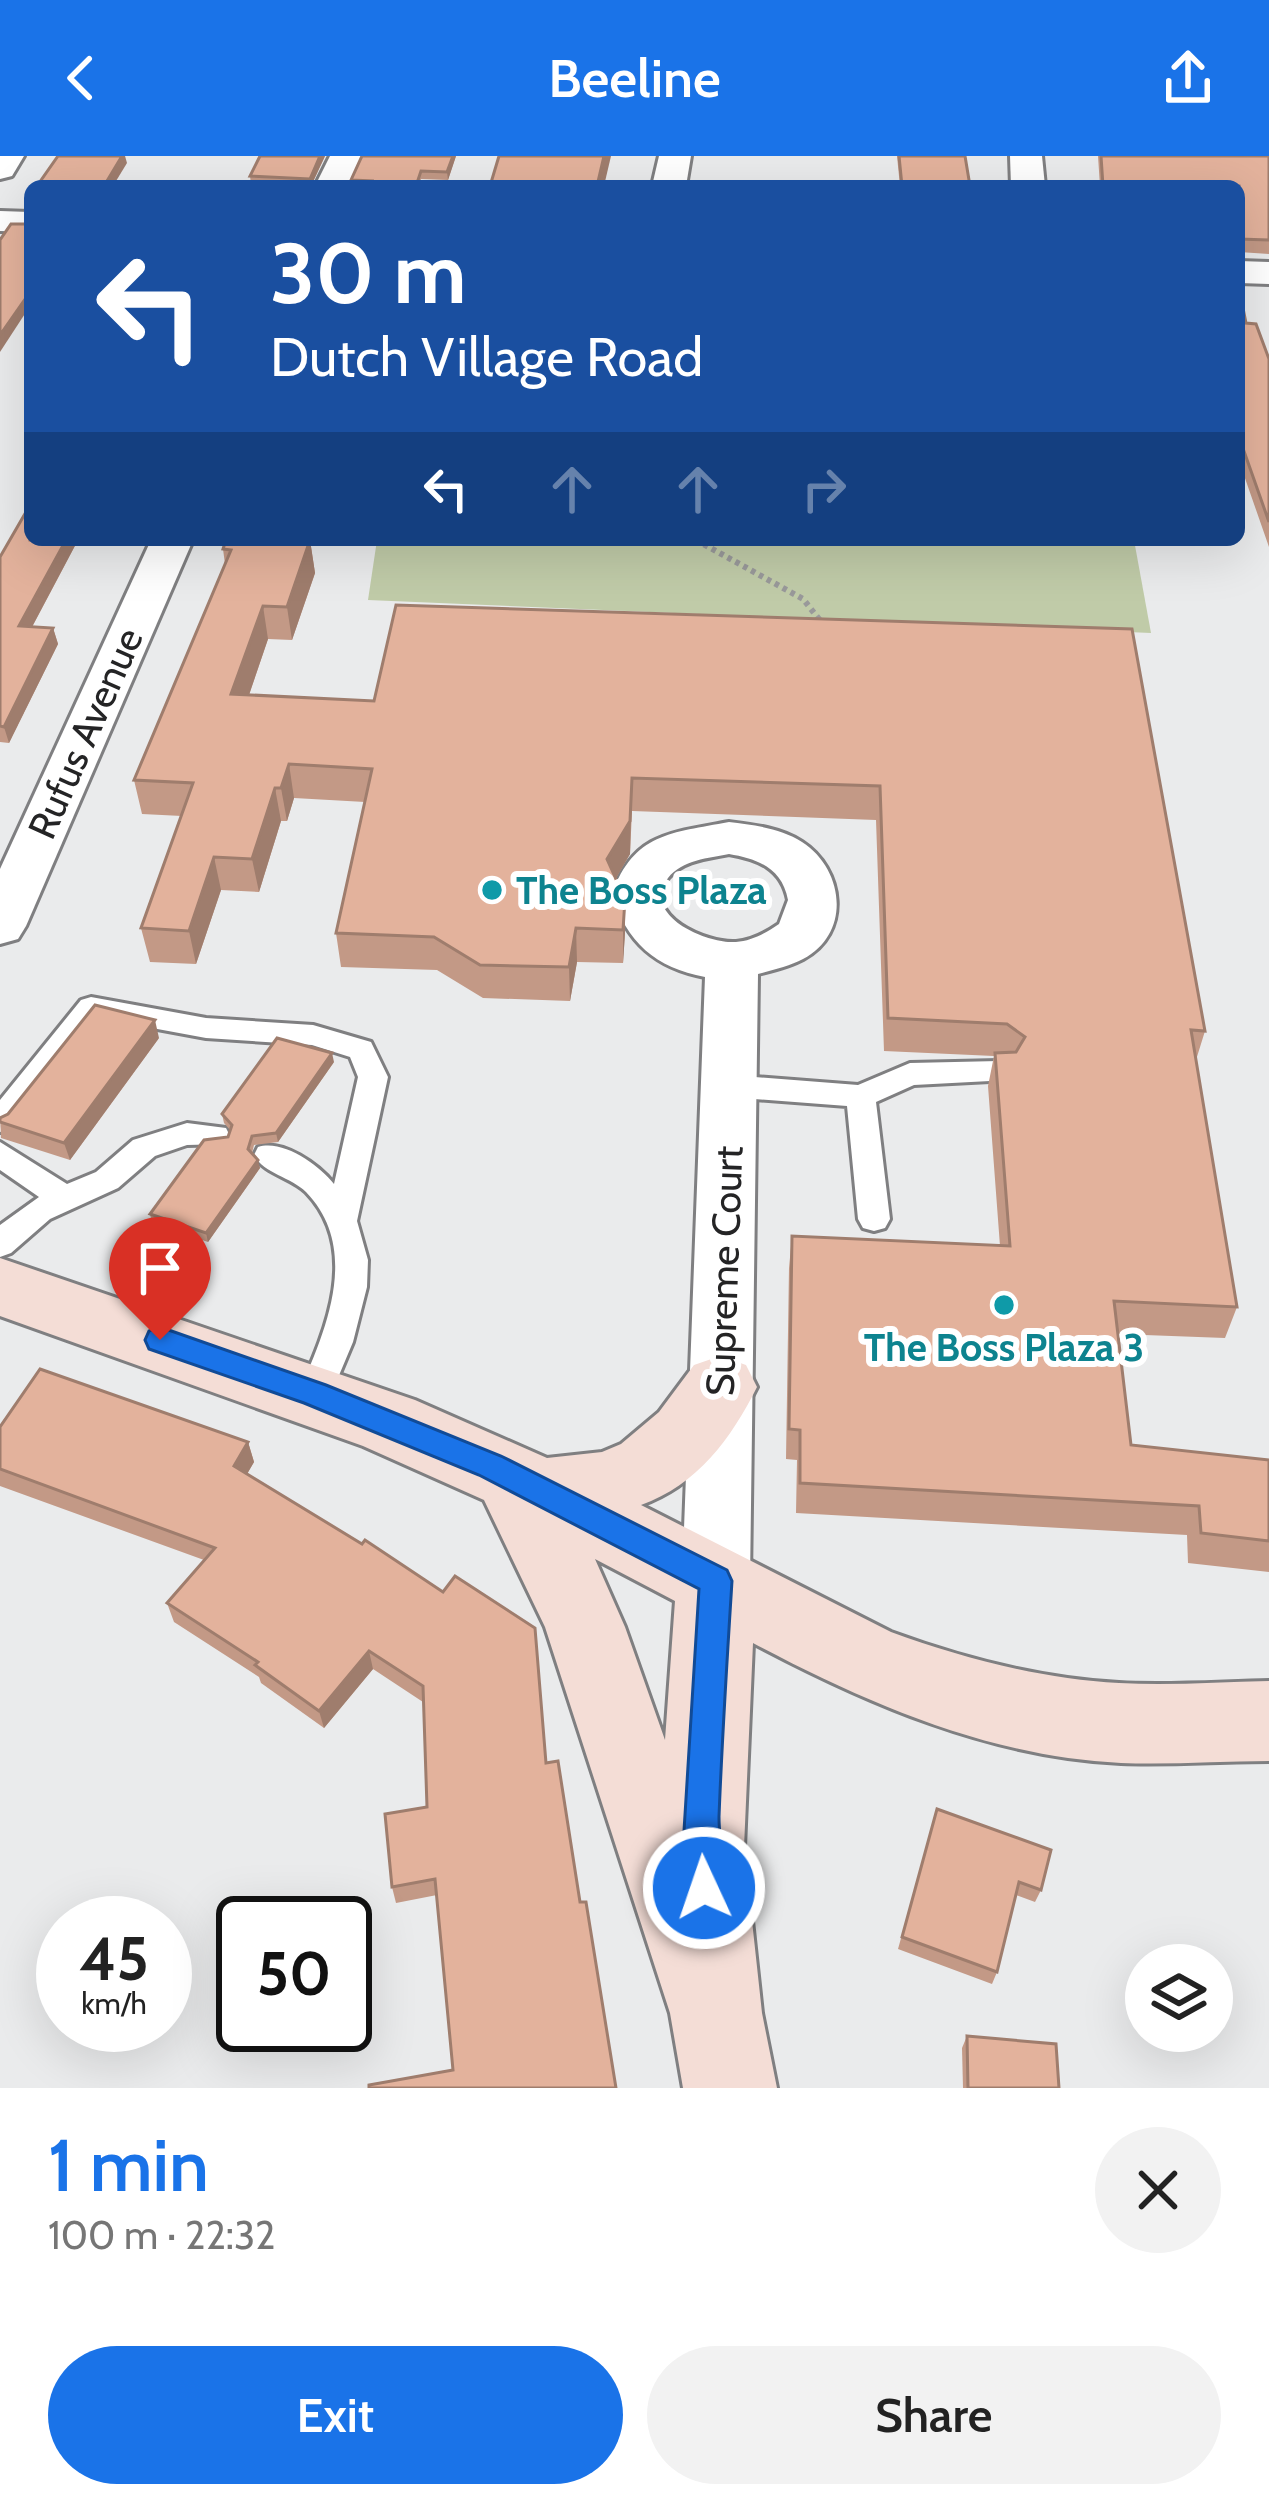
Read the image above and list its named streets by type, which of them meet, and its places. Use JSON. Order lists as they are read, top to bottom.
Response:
{
  "streets": {
    "street": ["Rufus Avenue", "Supreme Court"]
  },
  "places": ["The Boss Plaza", "The Boss Plaza 3"],
  "page": {
    "header": "Beeline",
    "turn": ["30 m", "Dutch Village Road"],
    "speed": "45 km/h",
    "limit": "50",
    "heading": ["1 min", "100 m · 22:32"],
    "buttons": ["Exit", "Share"]
  }
}
